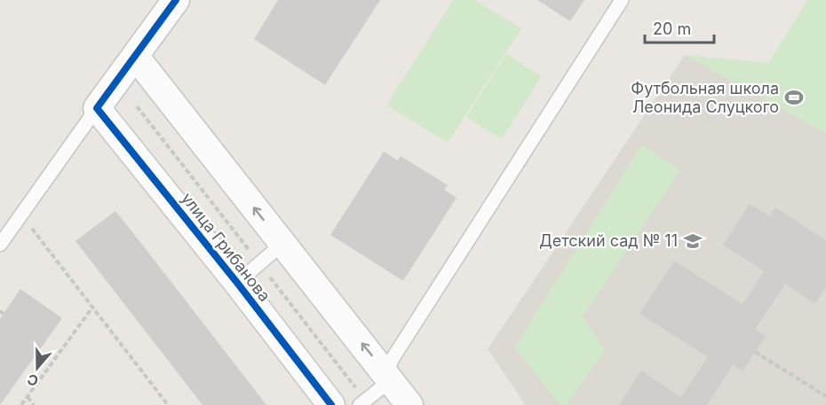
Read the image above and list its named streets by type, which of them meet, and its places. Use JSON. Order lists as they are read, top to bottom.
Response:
{
  "streets": {
    "street": ["улица Грибанова"]
  },
  "places": {
    "sports": ["Футбольная школа Леонида Слуцкого"],
    "school or university": ["Детский сад № 11"]
  },
  "scale_bar": "20 m",
  "north": "bottom"
}
